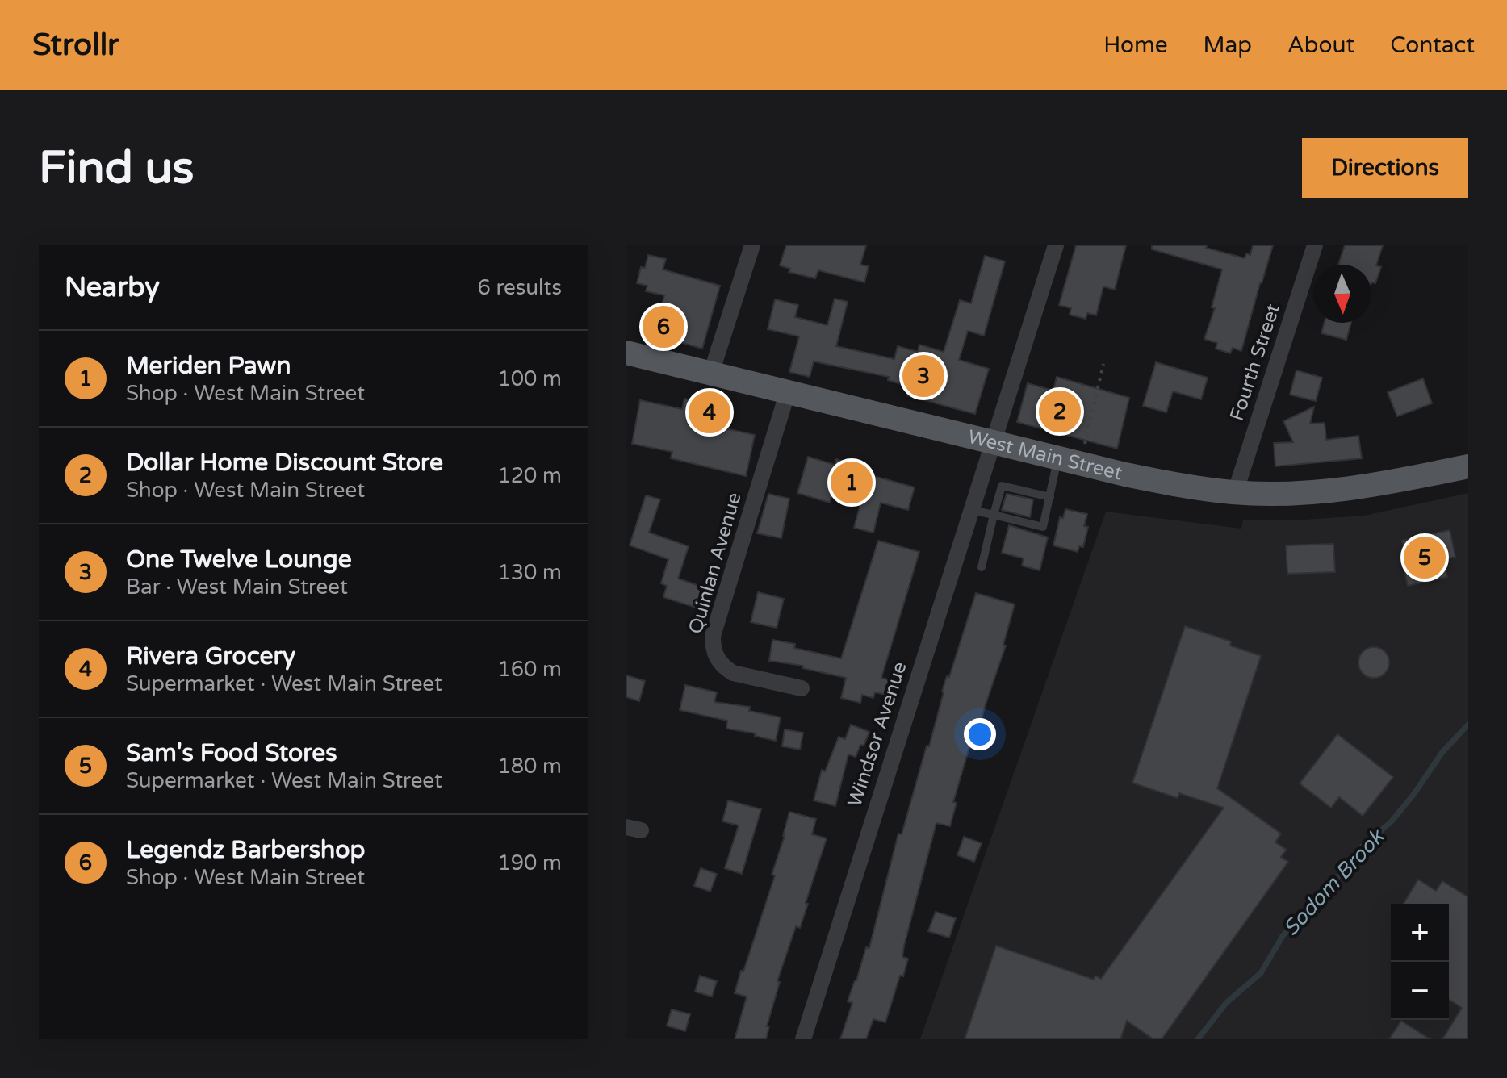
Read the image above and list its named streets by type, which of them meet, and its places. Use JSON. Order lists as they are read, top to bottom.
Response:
{
  "streets": {
    "main road": ["West Main Street"],
    "street": ["Fourth Street", "Quinlan Avenue", "Windsor Avenue"]
  },
  "crossings": [
    ["Fourth Street", "West Main Street"],
    ["West Main Street", "Quinlan Avenue"],
    ["West Main Street", "Windsor Avenue"]
  ],
  "water": ["Sodom Brook"],
  "north": "bottom",
  "page": {
    "header": "Strollr",
    "nav": [
      "Home",
      "Map",
      "About",
      "Contact"
    ],
    "buttons": "Directions",
    "title": "Find us",
    "heading": ["Nearby", "6 results"],
    "pins": [
      "6",
      "3",
      "2",
      "4",
      "1",
      "5"
    ],
    "list": [
      {
        "mark": "1",
        "name": "Meriden Pawn",
        "note": "Shop · West Main Street",
        "value": "100 m"
      },
      {
        "mark": "2",
        "name": "Dollar Home Discount Store",
        "note": "Shop · West Main Street",
        "value": "120 m"
      },
      {
        "mark": "3",
        "name": "One Twelve Lounge",
        "note": "Bar · West Main Street",
        "value": "130 m"
      },
      {
        "mark": "4",
        "name": "Rivera Grocery",
        "note": "Supermarket · West Main Street",
        "value": "160 m"
      },
      {
        "mark": "5",
        "name": "Sam's Food Stores",
        "note": "Supermarket · West Main Street",
        "value": "180 m"
      },
      {
        "mark": "6",
        "name": "Legendz Barbershop",
        "note": "Shop · West Main Street",
        "value": "190 m"
      }
    ],
    "map_buttons": ["+", "−"]
  }
}
